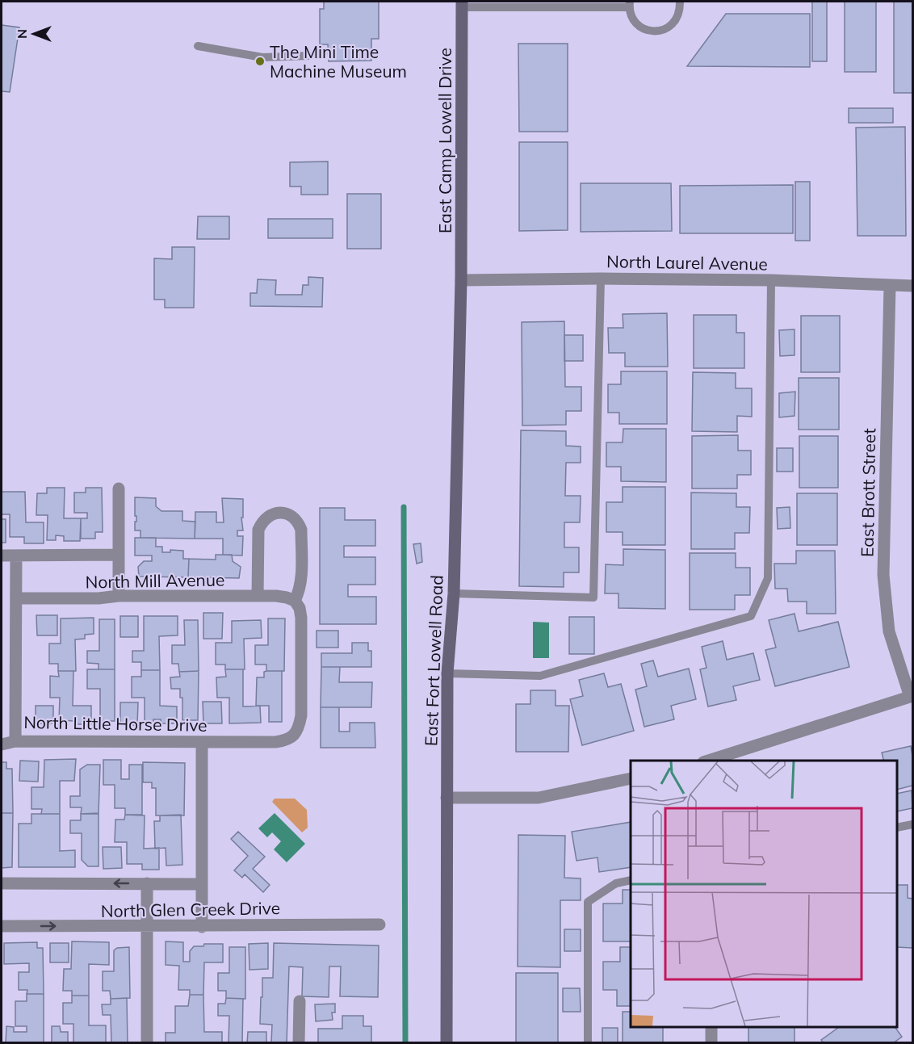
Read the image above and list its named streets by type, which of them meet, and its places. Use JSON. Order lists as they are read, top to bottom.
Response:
{
  "streets": {
    "main road": ["East Camp Lowell Drive", "East Fort Lowell Road"],
    "street": [
      "North Laurel Avenue",
      "East Brott Street",
      "North Mill Avenue",
      "North Little Horse Drive",
      "North Glen Creek Drive"
    ]
  },
  "crossings": [
    ["East Camp Lowell Drive", "North Laurel Avenue"],
    ["East Camp Lowell Drive", "East Fort Lowell Road"],
    ["North Laurel Avenue", "East Brott Street"],
    ["North Laurel Avenue", "East Fort Lowell Road"],
    ["North Mill Avenue", "North Little Horse Drive"]
  ],
  "places": ["The Mini Time Machine Museum"],
  "north": "left"
}
